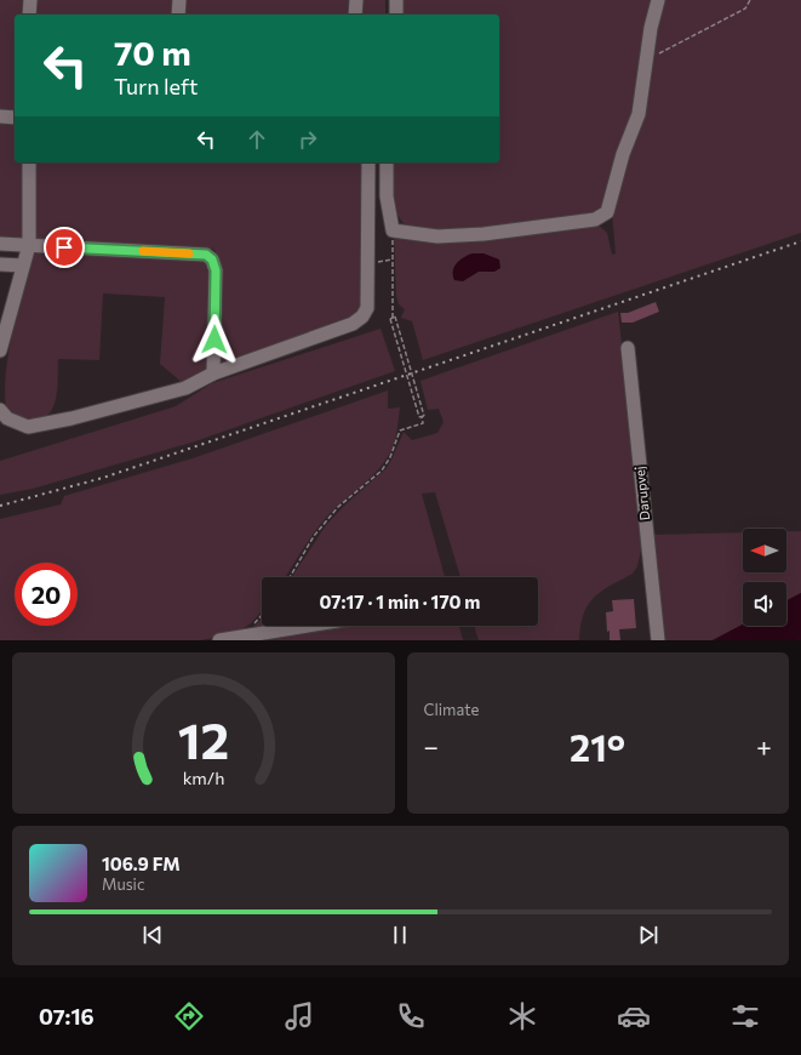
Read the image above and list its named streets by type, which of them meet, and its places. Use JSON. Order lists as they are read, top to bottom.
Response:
{
  "streets": {
    "lane": ["Darupvej"]
  },
  "north": "left",
  "page": {
    "turn": ["70 m", "Turn left"],
    "limit": "20",
    "trip": "07:17 · 1 min · 170 m",
    "tile": "Climate",
    "heat": ["−", "21°", "+"],
    "song": ["106.9 FM", "Music"],
    "tabs": "07:16",
    "gauge": ["12", "km/h"]
  }
}
